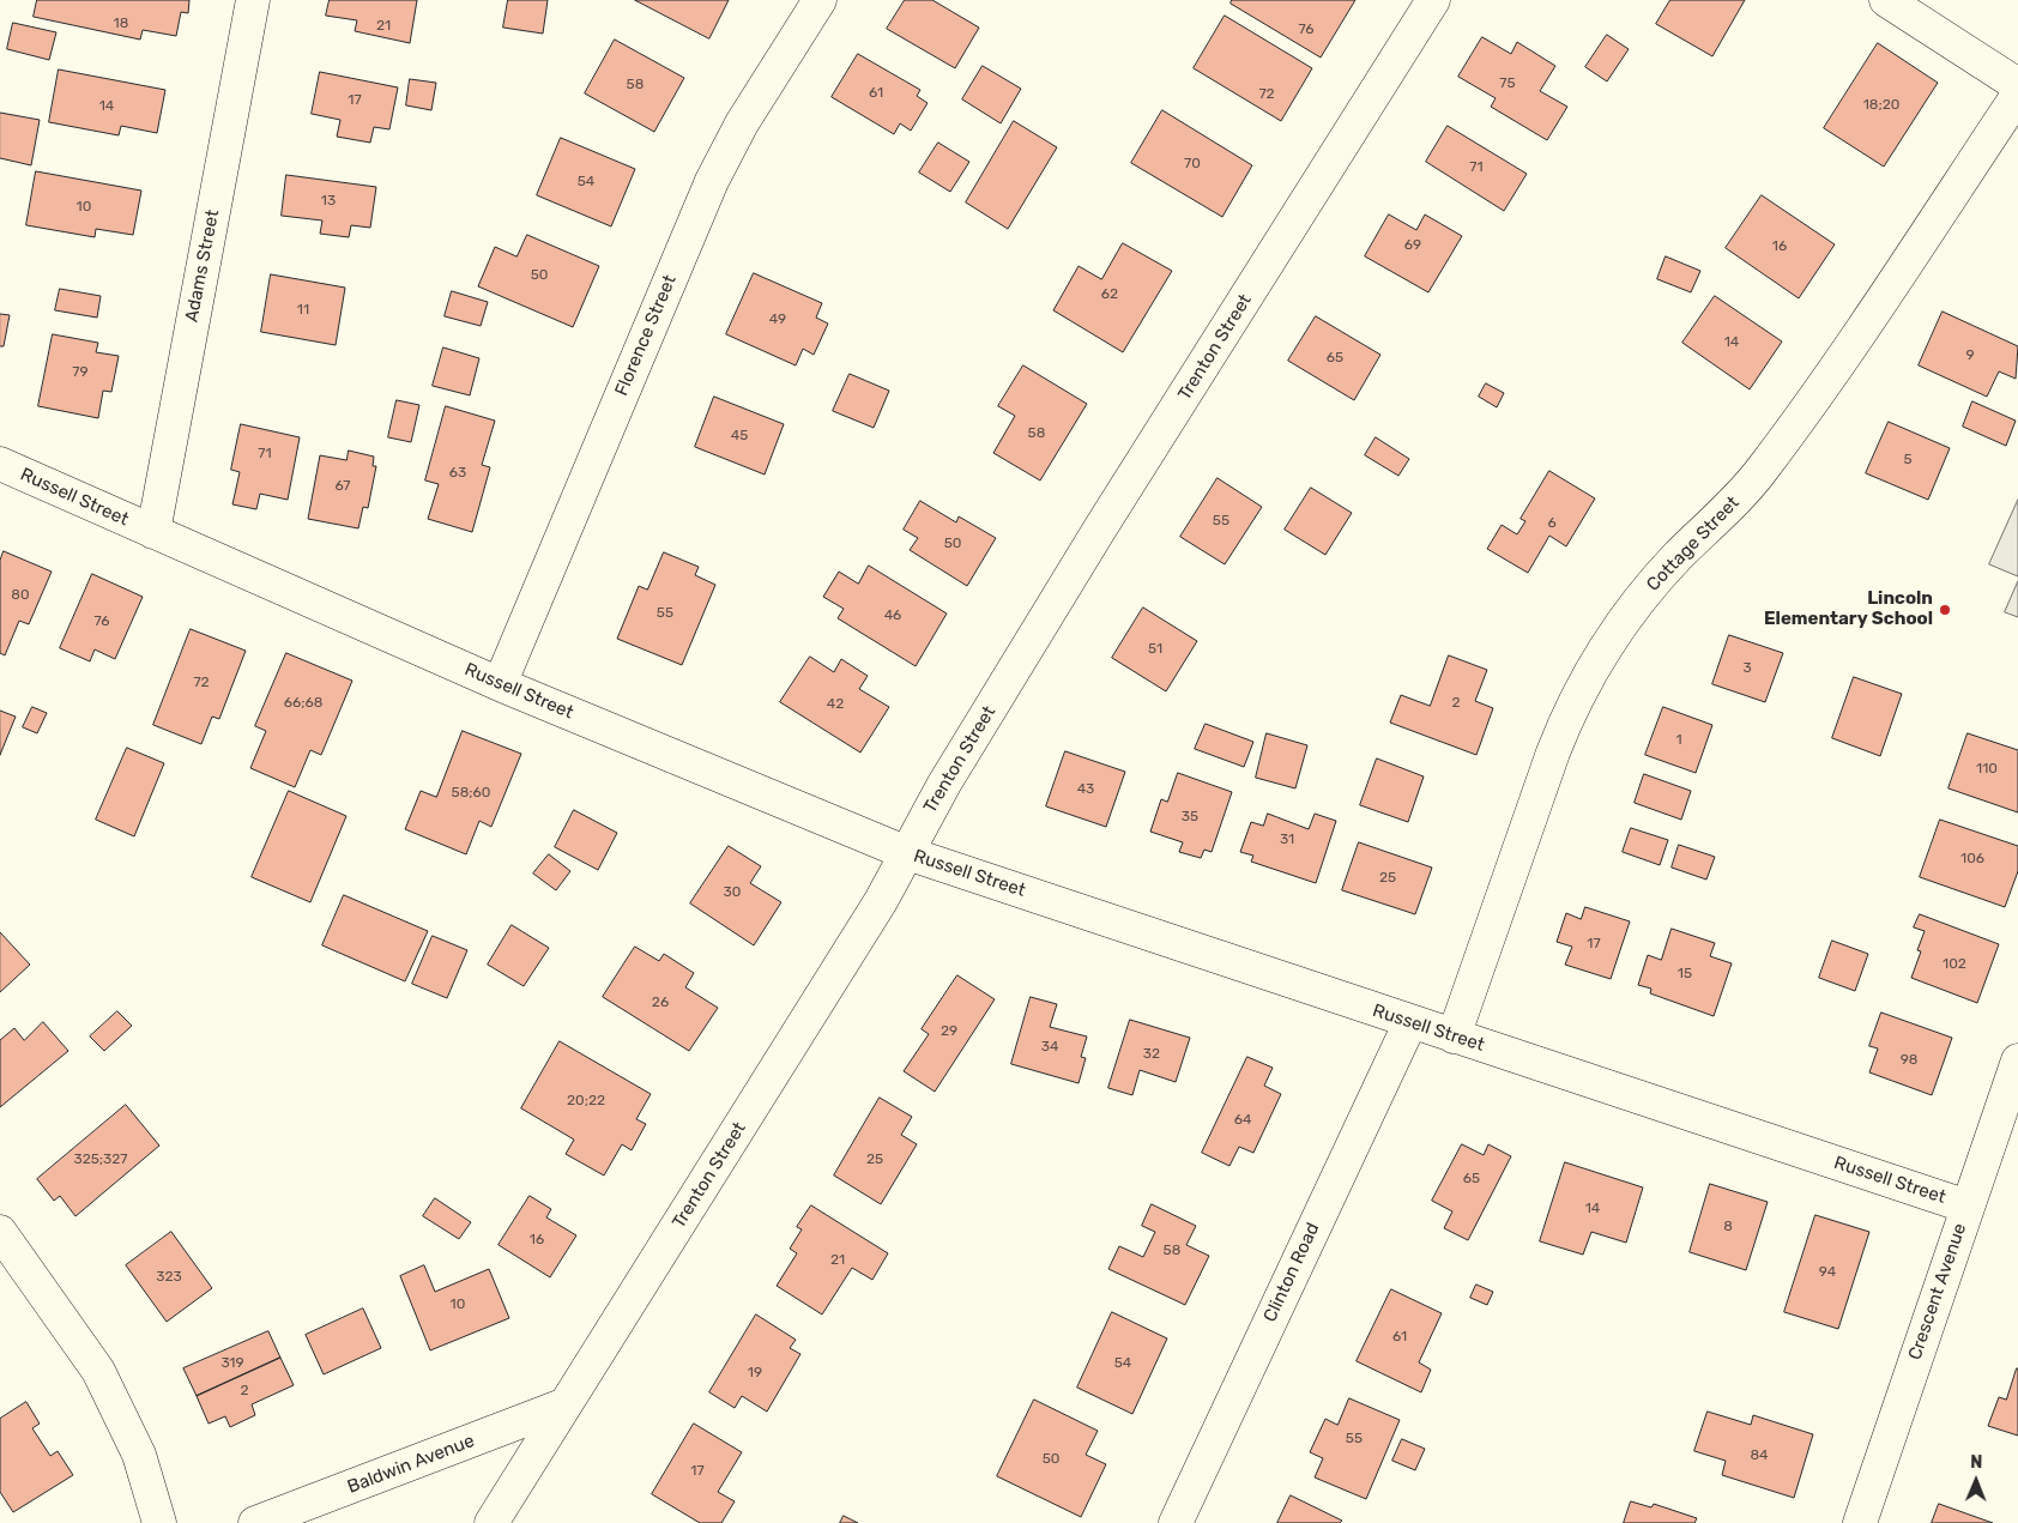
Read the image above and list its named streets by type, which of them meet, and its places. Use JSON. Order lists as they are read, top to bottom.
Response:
{
  "streets": {
    "street": [
      "Adams Street",
      "Florence Street",
      "Trenton Street",
      "Russell Street",
      "Cottage Street",
      "Clinton Road",
      "Crescent Avenue",
      "Baldwin Avenue"
    ]
  },
  "crossings": [
    ["Adams Street", "Russell Street"],
    ["Florence Street", "Russell Street"],
    ["Trenton Street", "Russell Street"],
    ["Trenton Street", "Baldwin Avenue"],
    ["Russell Street", "Cottage Street"],
    ["Russell Street", "Clinton Road"],
    ["Russell Street", "Crescent Avenue"]
  ],
  "places": ["Lincoln Elementary School"],
  "house_numbers": [
    "18",
    "21",
    "76",
    "75",
    "58",
    "61",
    "72",
    "17",
    "18;20",
    "14",
    "70",
    "71",
    "54",
    "13",
    "10",
    "69",
    "16",
    "50",
    "62",
    "11",
    "49",
    "14",
    "9",
    "65",
    "79",
    "58",
    "45",
    "71",
    "5",
    "63",
    "67",
    "55",
    "6",
    "50",
    "80",
    "55",
    "46",
    "76",
    "51",
    "3",
    "72",
    "66;68",
    "2",
    "42",
    "1",
    "110",
    "43",
    "58;60",
    "35",
    "31",
    "106",
    "25",
    "30",
    "17",
    "102",
    "15",
    "26",
    "29",
    "34",
    "32",
    "98",
    "20;22",
    "64",
    "325;327",
    "25",
    "65",
    "14",
    "8",
    "16",
    "58",
    "21",
    "94",
    "323",
    "10",
    "61",
    "319",
    "54",
    "19",
    "2",
    "55",
    "84",
    "50",
    "17"
  ],
  "north": "top"
}
